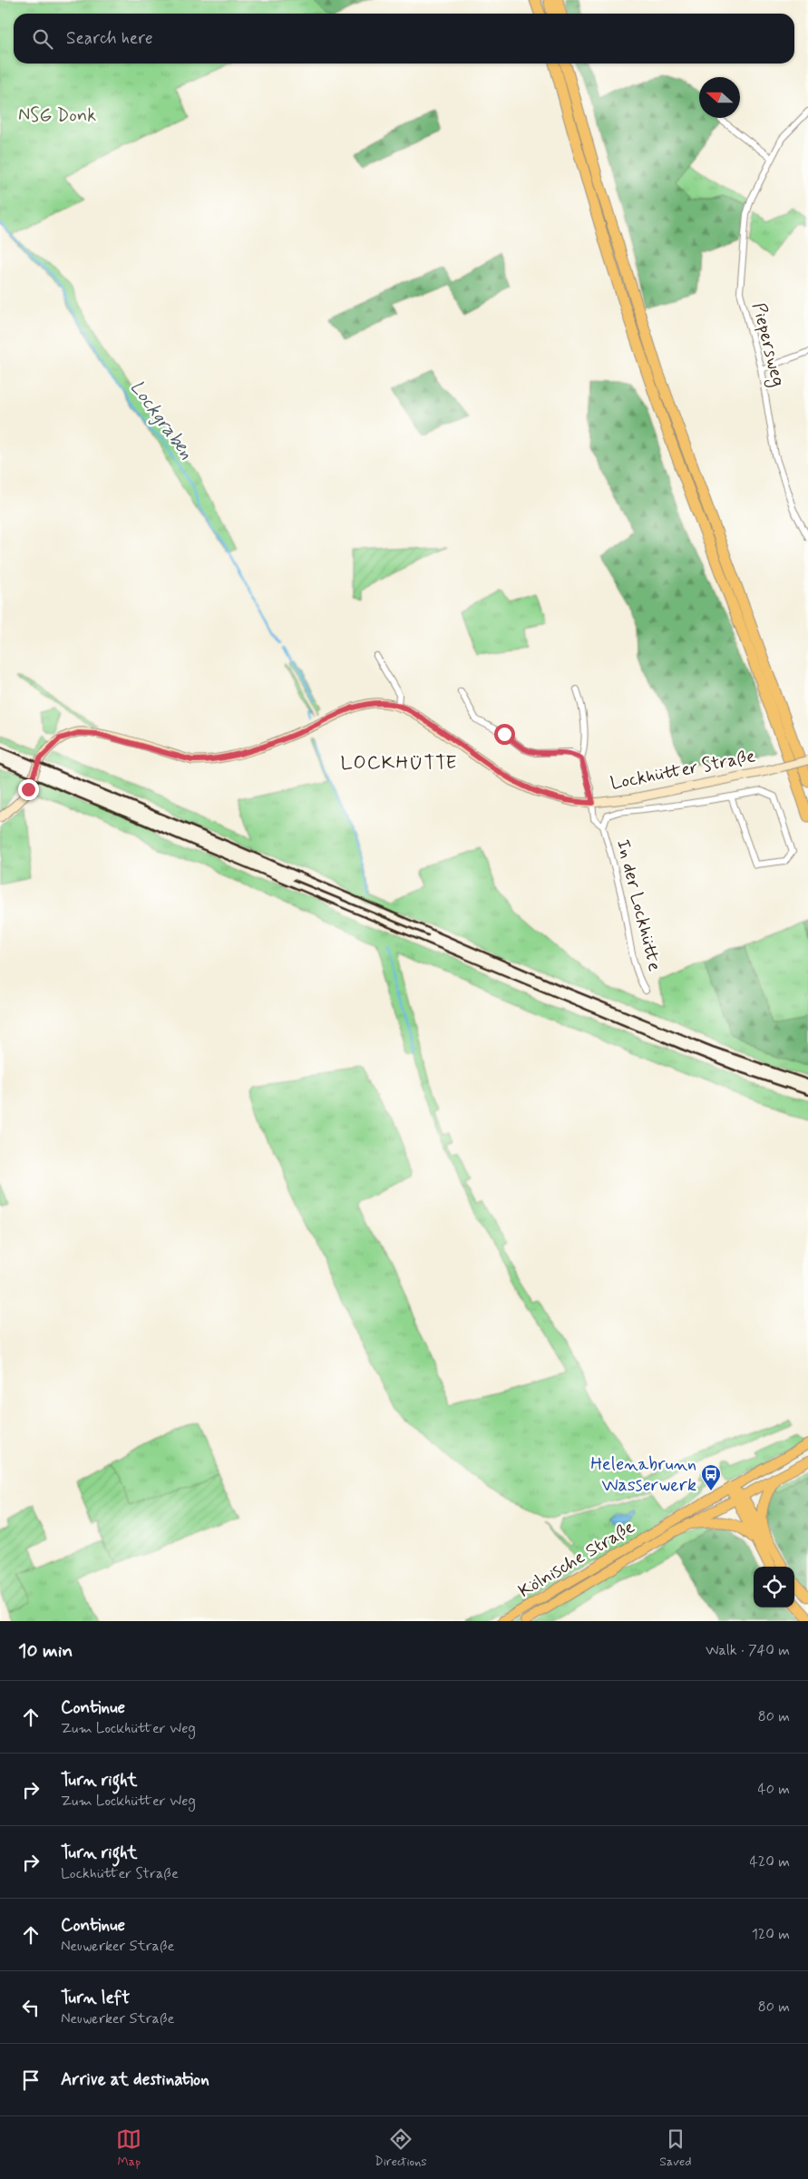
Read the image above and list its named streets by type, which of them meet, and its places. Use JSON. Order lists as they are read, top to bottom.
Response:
{
  "streets": {
    "main road": ["Kölnische Straße"],
    "street": ["Piepersweg", "Lockhütter Straße", "In der Lockhütte"]
  },
  "crossings": [
    ["Lockhütter Straße", "In der Lockhütte"]
  ],
  "districts": ["LOCKHÜTTE"],
  "water": ["Lockgraben"],
  "parks": ["NSG Donk"],
  "places": {
    "bus stop": ["Helenabrunn Wasserwerk"]
  },
  "north": "left",
  "page": {
    "search": "Search here",
    "heading": ["10 min", "Walk · 740 m"],
    "list": [
      ["Continue", "Zum Lockhütter Weg", "80 m"],
      ["Turn right", "Zum Lockhütter Weg", "40 m"],
      ["Turn right", "Lockhütter Straße", "420 m"],
      ["Continue", "Neuwerker Straße", "120 m"],
      ["Turn left", "Neuwerker Straße", "80 m"],
      "Arrive at destination"
    ],
    "nav": ["Map", "Directions", "Saved"]
  }
}
